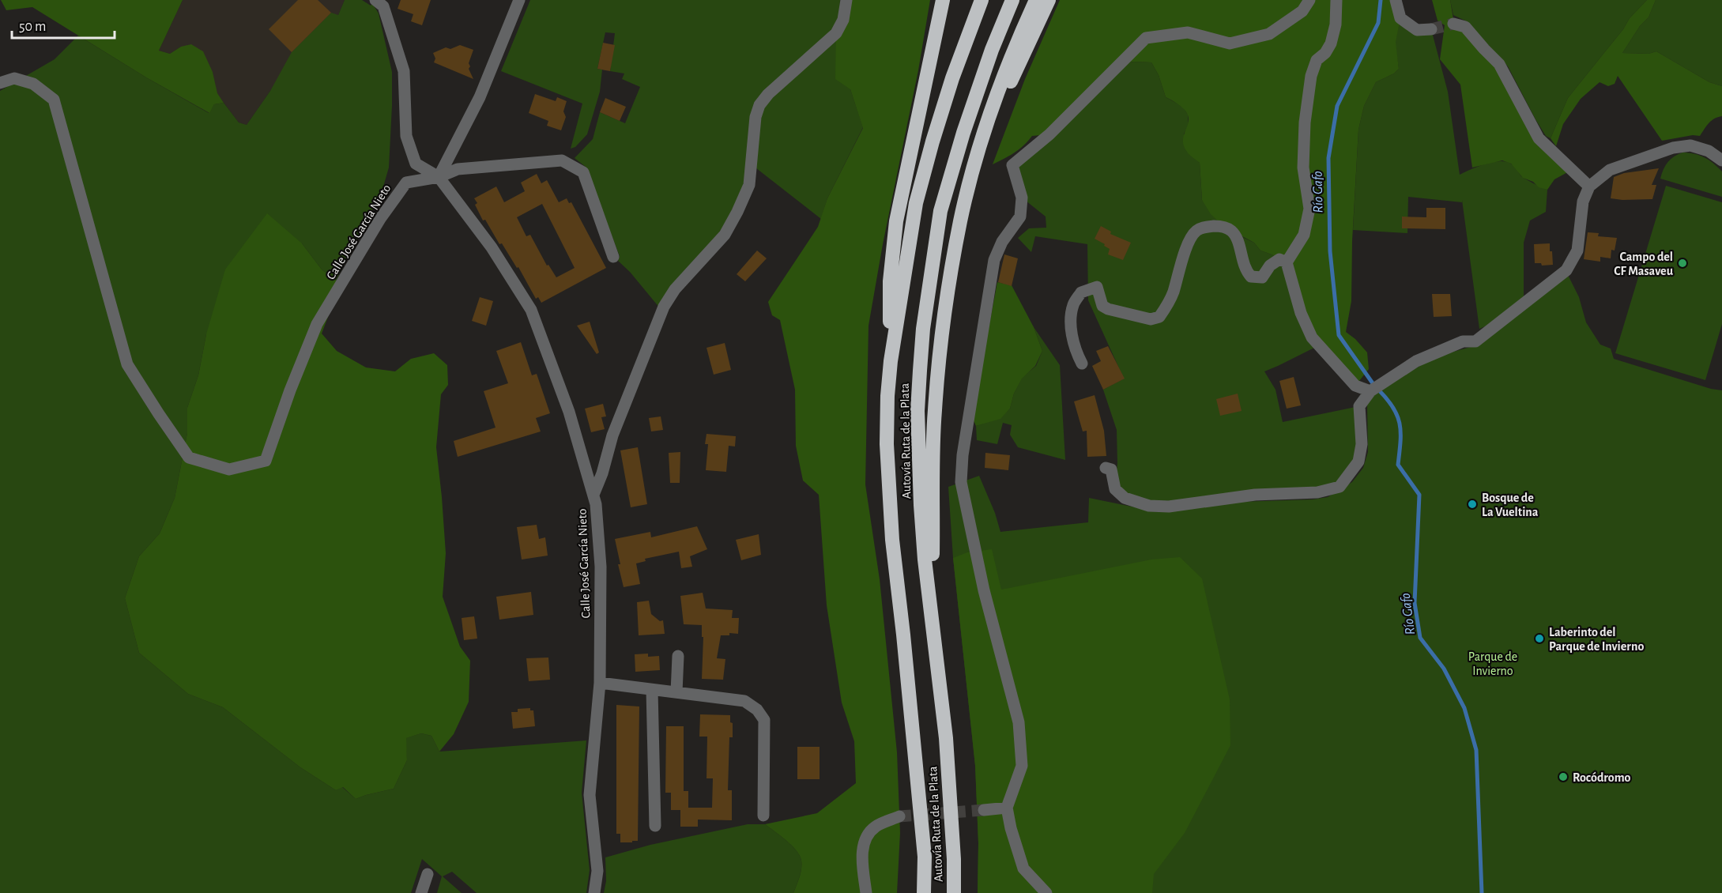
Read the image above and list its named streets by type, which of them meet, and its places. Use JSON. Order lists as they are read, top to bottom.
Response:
{
  "streets": {
    "highway": ["Autovía Ruta de la Plata"],
    "street": ["Calle José García Nieto"]
  },
  "water": ["Río Gafo"],
  "parks": ["Parque de Invierno"],
  "places": [
    "Campo del CF Masaveu",
    "Bosque de La Vueltina",
    "Laberinto del Parque de Invierno",
    "Rocódromo"
  ],
  "scale_bar": "50 m"
}
